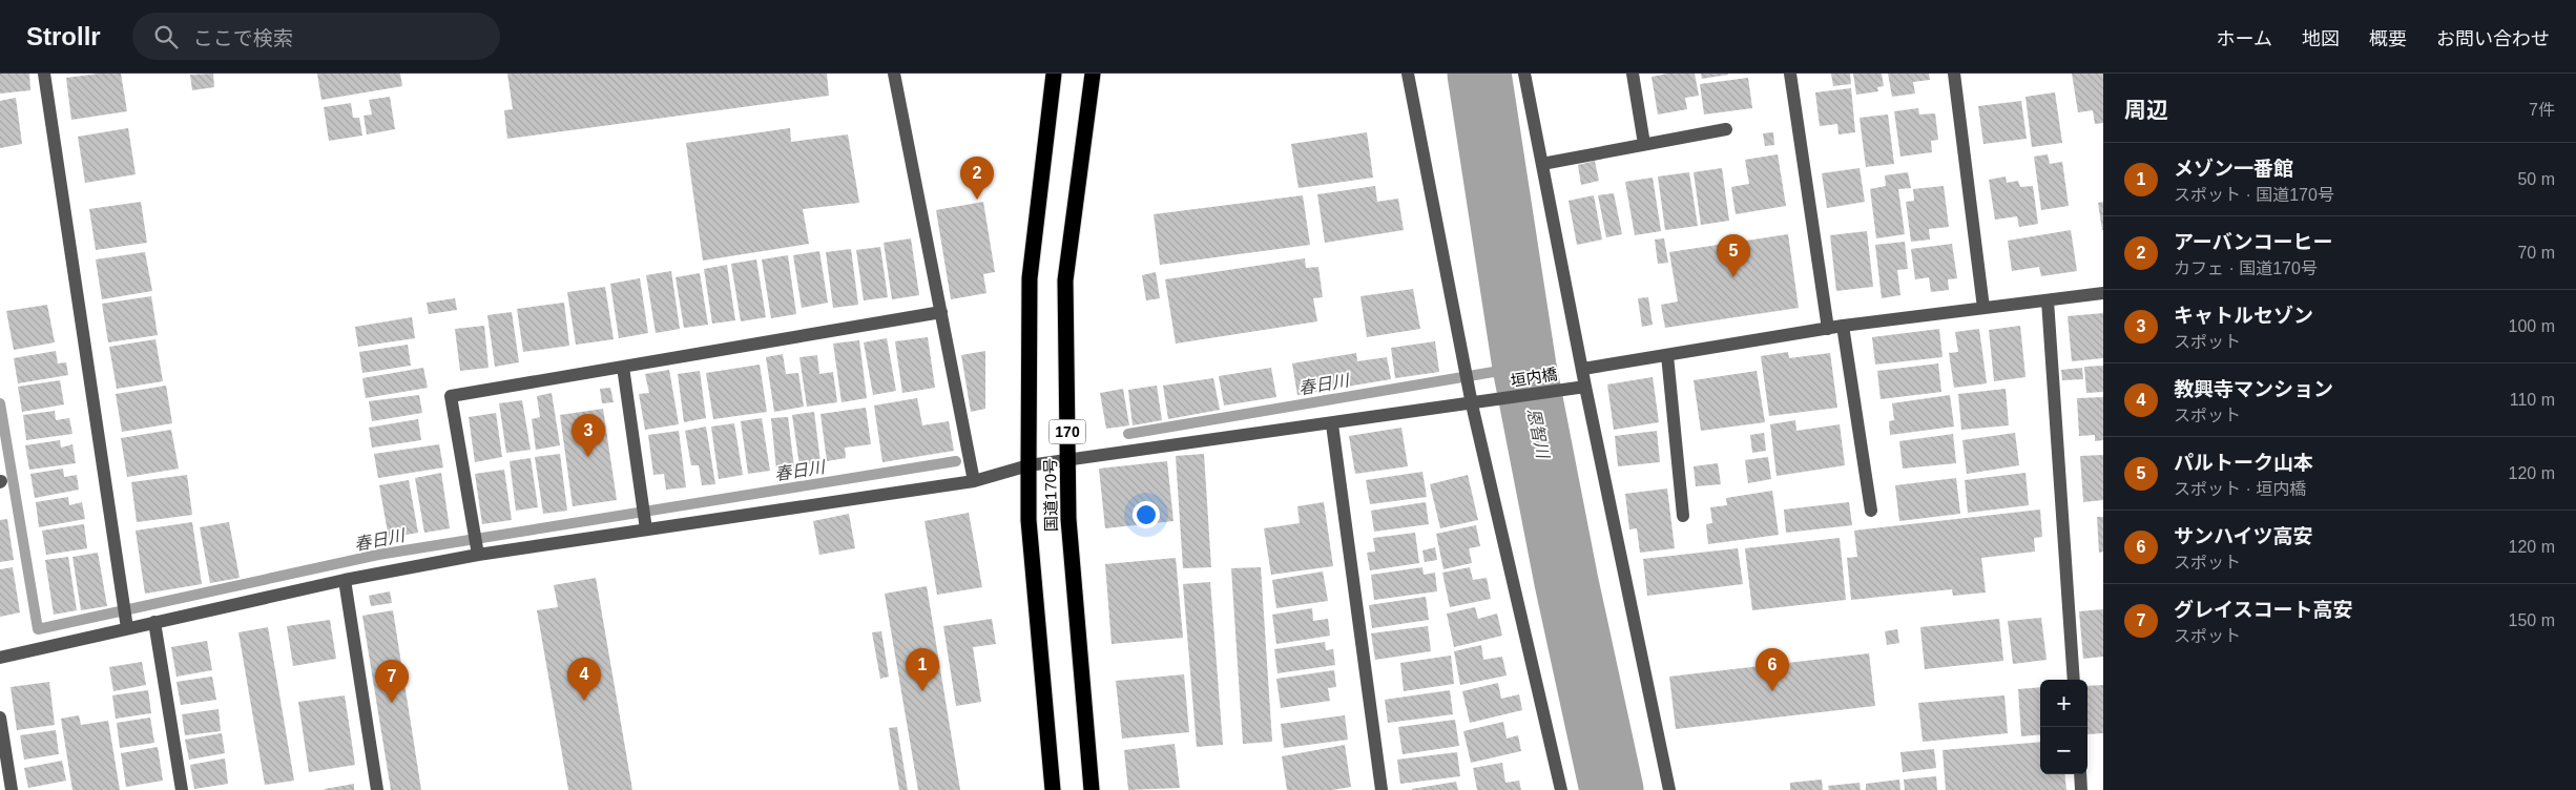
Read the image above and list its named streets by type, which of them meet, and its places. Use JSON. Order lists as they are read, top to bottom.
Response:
{
  "streets": {
    "highway": ["170", "国道170号"],
    "street": ["垣内橋"]
  },
  "crossings": [
    ["垣内橋", "国道170号"]
  ],
  "water": ["春日川", "恩智川"],
  "page": {
    "header": "Strollr",
    "search": "ここで検索",
    "nav": [
      "ホーム",
      "地図",
      "概要",
      "お問い合わせ"
    ],
    "heading": ["周辺", "7件"],
    "list": [
      {
        "mark": "1",
        "name": "メゾン一番館",
        "note": "スポット · 国道170号",
        "value": "50 m"
      },
      {
        "mark": "2",
        "name": "アーバンコーヒー",
        "note": "カフェ · 国道170号",
        "value": "70 m"
      },
      {
        "mark": "3",
        "name": "キャトルセゾン",
        "note": "スポット",
        "value": "100 m"
      },
      {
        "mark": "4",
        "name": "教興寺マンション",
        "note": "スポット",
        "value": "110 m"
      },
      {
        "mark": "5",
        "name": "パルトーク山本",
        "note": "スポット · 垣内橋",
        "value": "120 m"
      },
      {
        "mark": "6",
        "name": "サンハイツ高安",
        "note": "スポット",
        "value": "120 m"
      },
      {
        "mark": "7",
        "name": "グレイスコート高安",
        "note": "スポット",
        "value": "150 m"
      }
    ],
    "pins": [
      "2",
      "5",
      "3",
      "1",
      "6",
      "4",
      "7"
    ],
    "map_buttons": ["+", "−"]
  }
}
